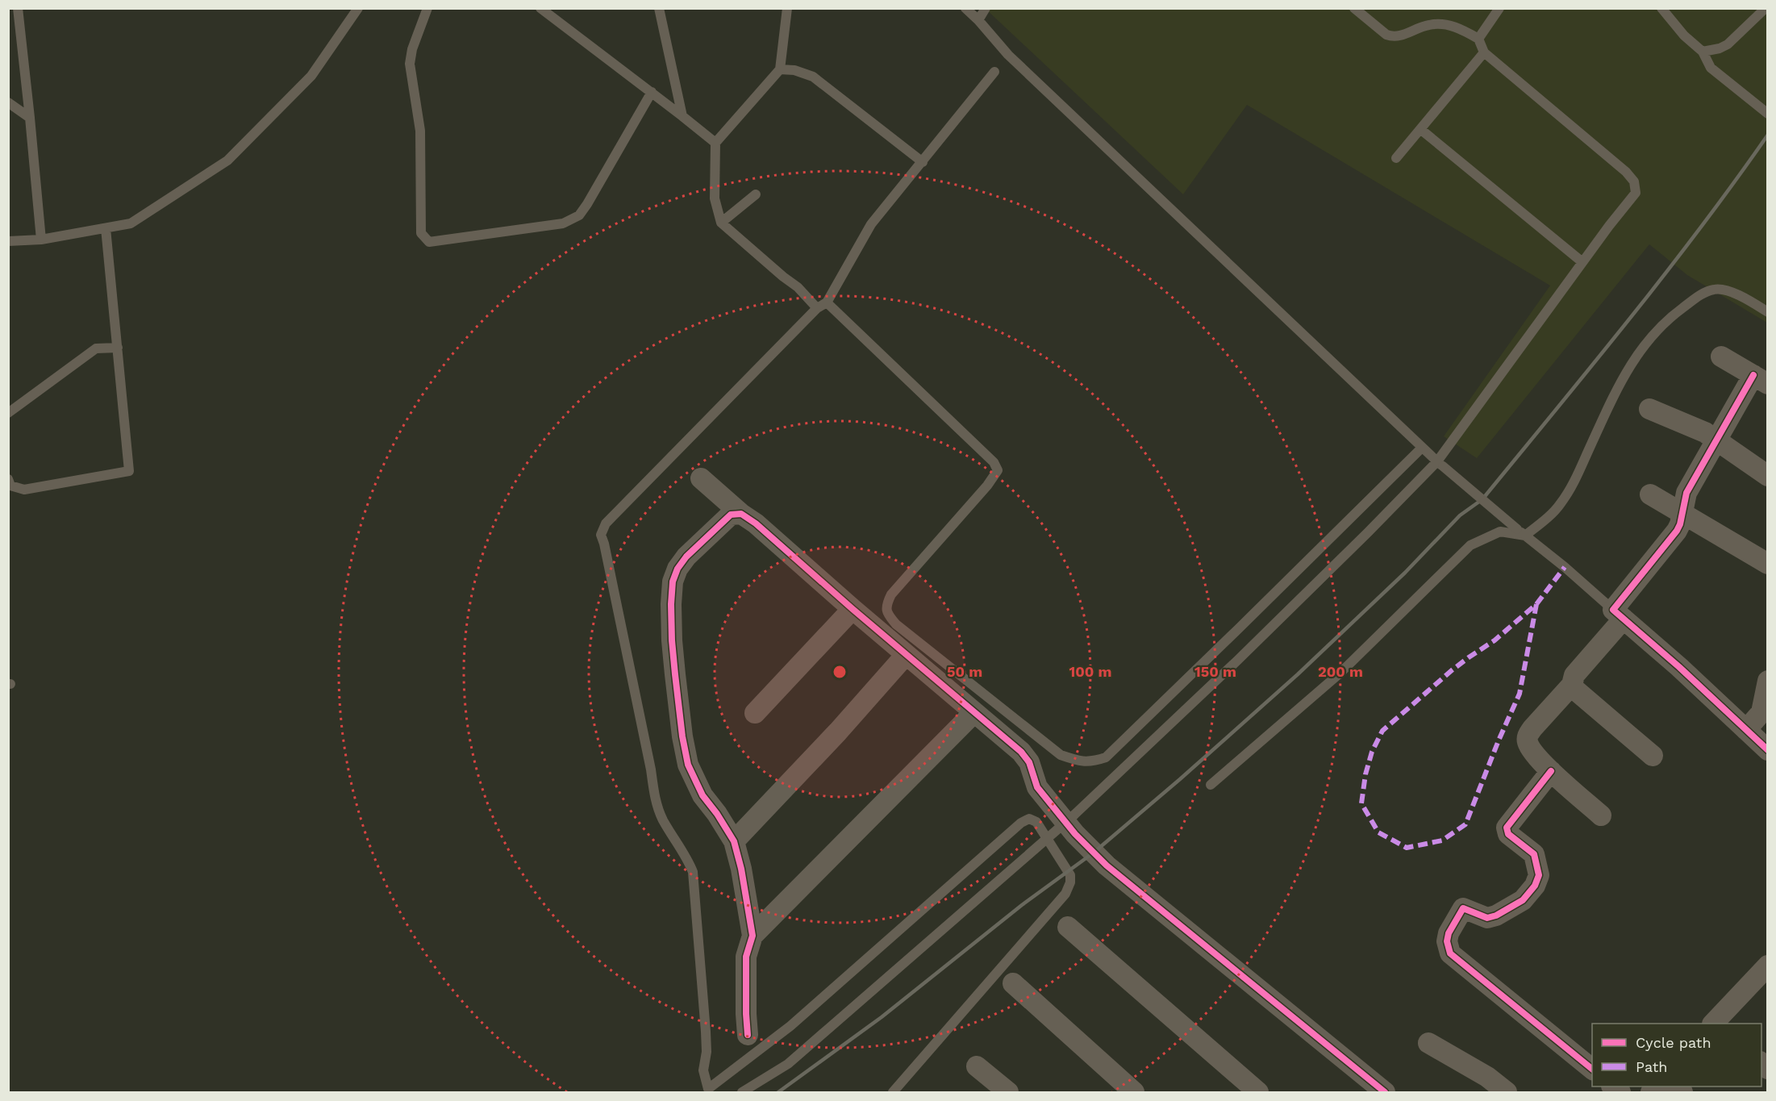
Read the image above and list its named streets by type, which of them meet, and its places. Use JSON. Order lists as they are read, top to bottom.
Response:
{
  "legend": ["Cycle path", "Path"],
  "rings": [
    "50 m",
    "100 m",
    "150 m",
    "200 m"
  ]
}
